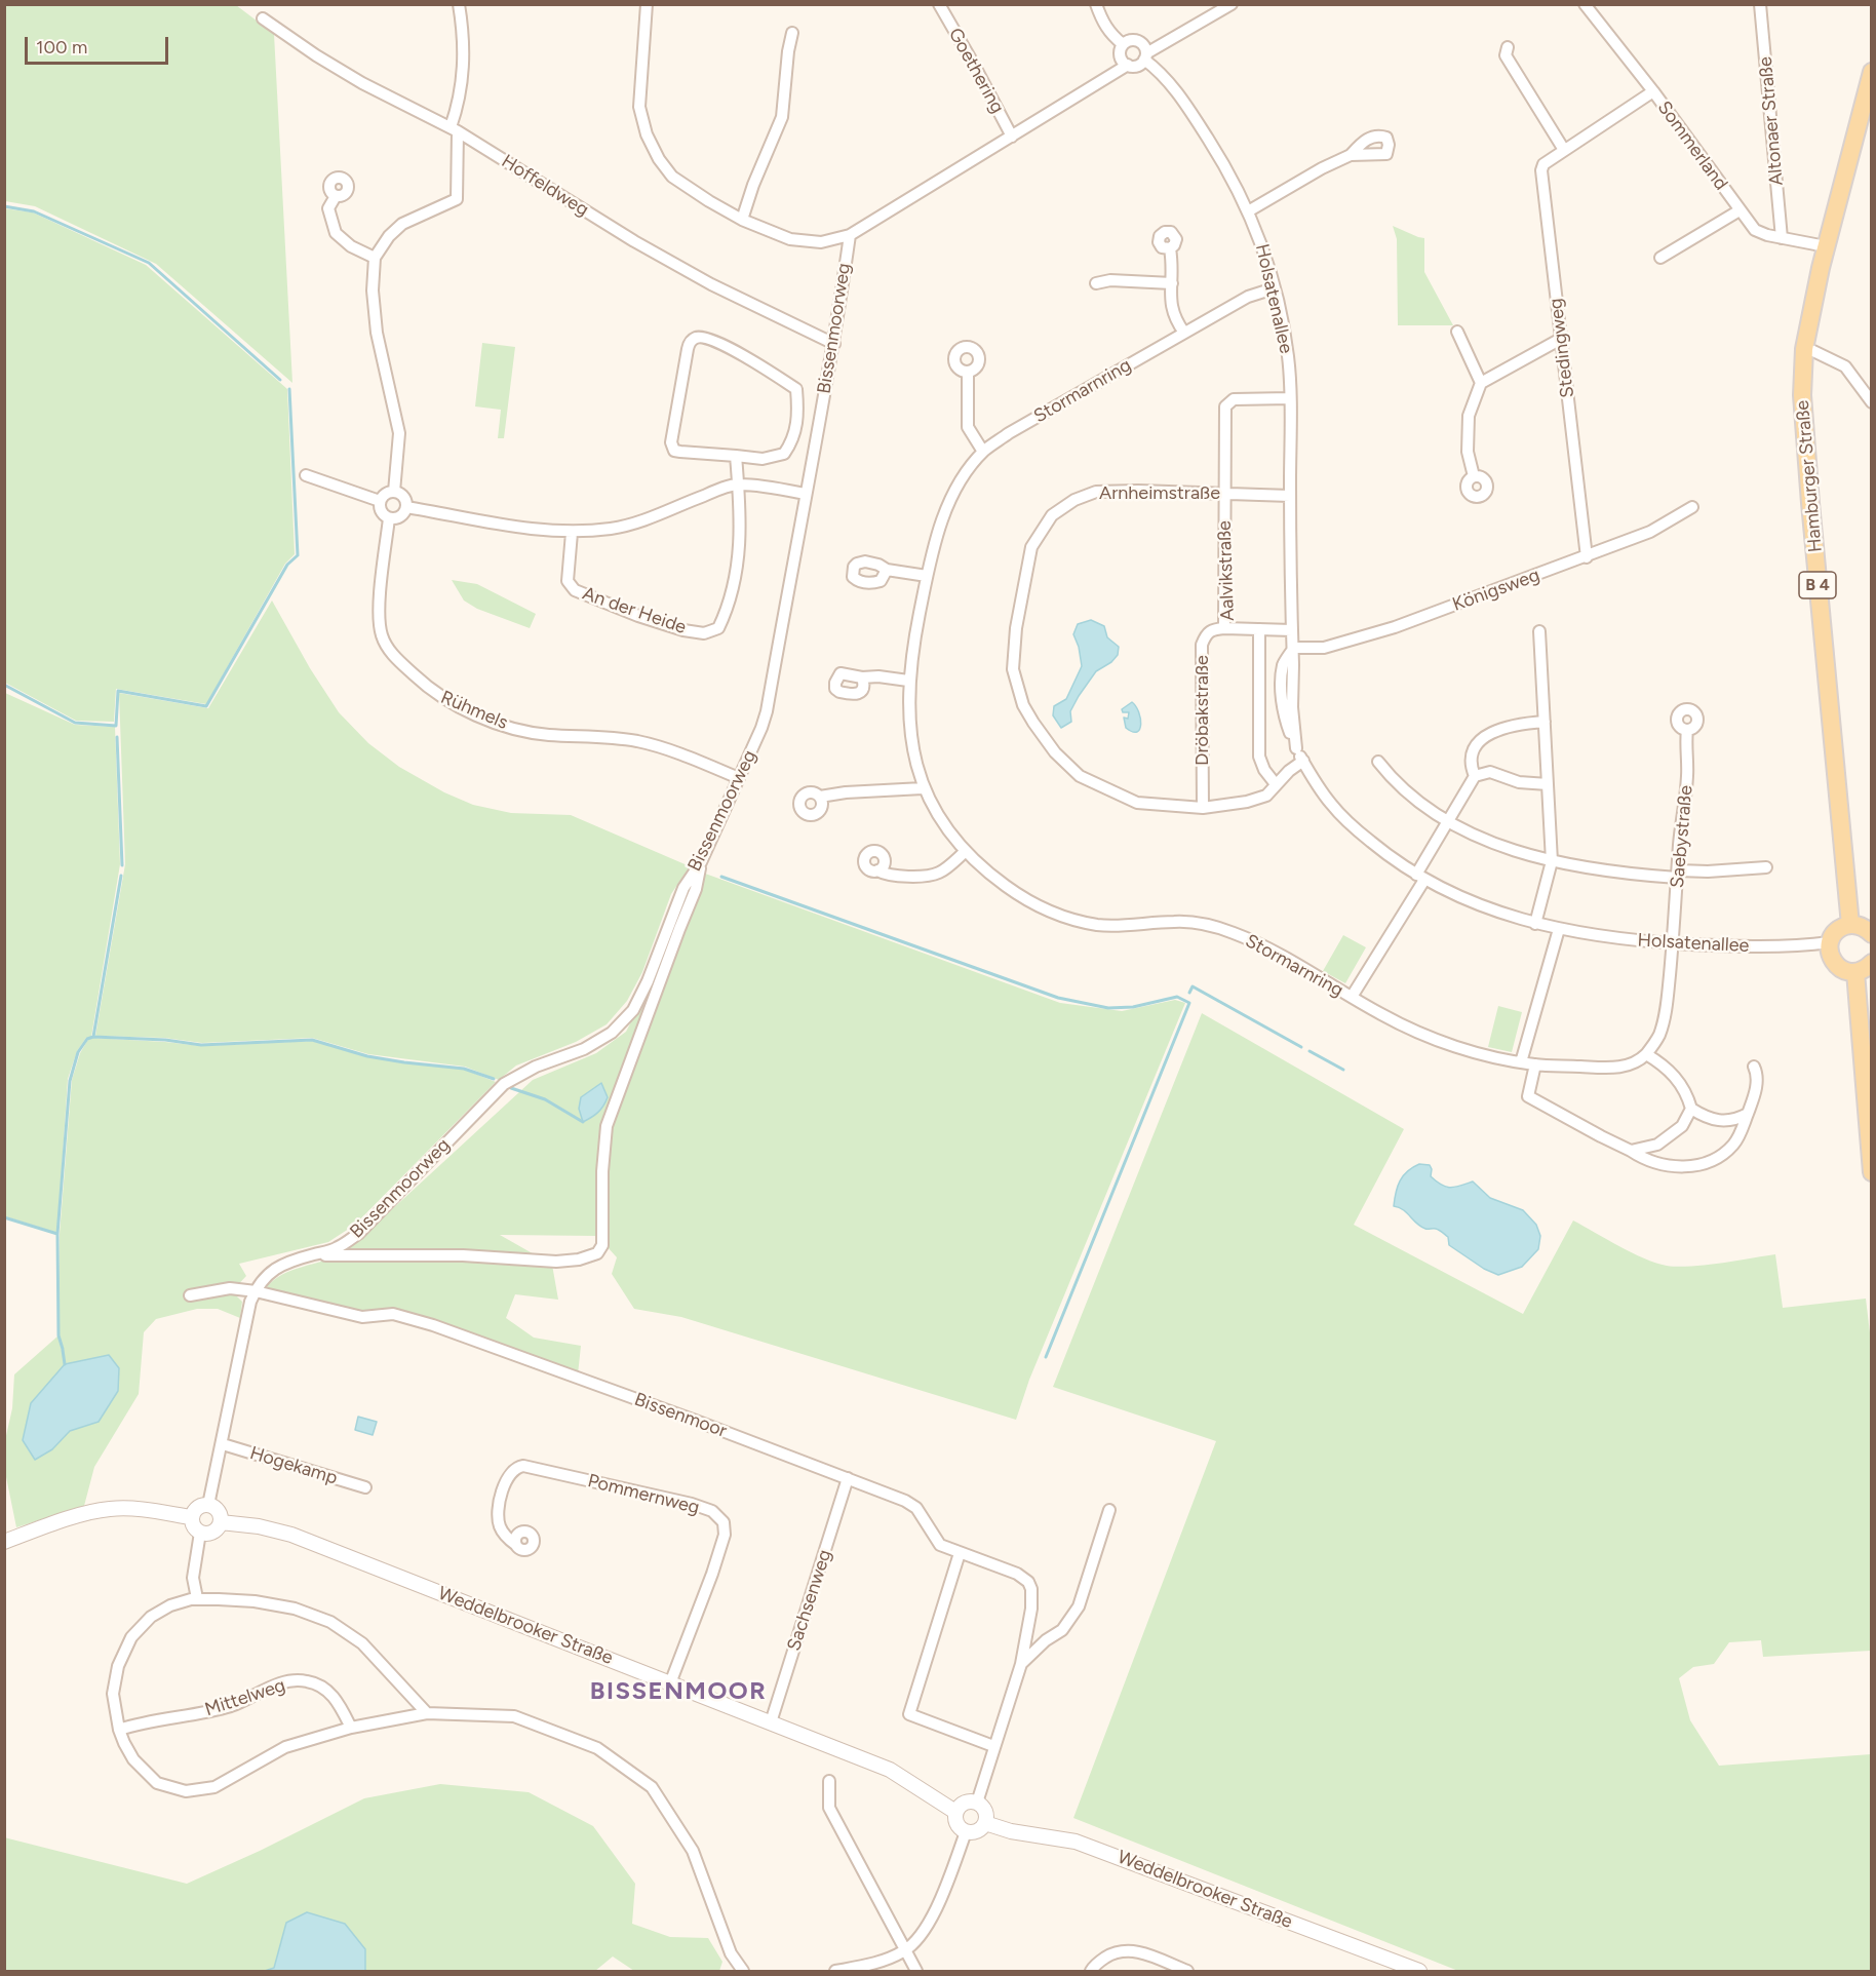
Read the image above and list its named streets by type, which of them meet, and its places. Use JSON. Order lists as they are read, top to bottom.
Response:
{
  "streets": {
    "main road": ["Hamburger Straße", "B 4"],
    "street": [
      "Goethering",
      "Altonaer Straße",
      "Sommerland",
      "Hoffeldweg",
      "Holsatenallee",
      "Bissenmoorweg",
      "Stedingweg",
      "Stormarnring",
      "Arnheimstraße",
      "Aalvikstraße",
      "Königsweg",
      "An der Heide",
      "Rühmels",
      "Dröbakstraße",
      "Saebystraße",
      "Bissenmoor",
      "Hogekamp",
      "Pommernweg",
      "Sachsenweg",
      "Weddelbrooker Straße",
      "Mittelweg"
    ]
  },
  "crossings": [
    ["Altonaer Straße", "Sommerland"],
    ["Sommerland", "Stedingweg"],
    ["Sommerland", "Hamburger Straße"],
    ["Hoffeldweg", "Bissenmoorweg"],
    ["Holsatenallee", "Stormarnring"],
    ["Holsatenallee", "Arnheimstraße"],
    ["Holsatenallee", "Aalvikstraße"],
    ["Holsatenallee", "Königsweg"],
    ["Holsatenallee", "Saebystraße"],
    ["Bissenmoorweg", "Rühmels"],
    ["Bissenmoorweg", "Bissenmoor"],
    ["Bissenmoorweg", "Hogekamp"],
    ["Bissenmoorweg", "Weddelbrooker Straße"],
    ["Stedingweg", "Königsweg"],
    ["Arnheimstraße", "Aalvikstraße"],
    ["Arnheimstraße", "Dröbakstraße"],
    ["Aalvikstraße", "Dröbakstraße"],
    ["Bissenmoor", "Sachsenweg"],
    ["Bissenmoor", "Weddelbrooker Straße"],
    ["Pommernweg", "Weddelbrooker Straße"],
    ["Sachsenweg", "Weddelbrooker Straße"]
  ],
  "districts": ["BISSENMOOR"],
  "scale_bar": "100 m"
}
